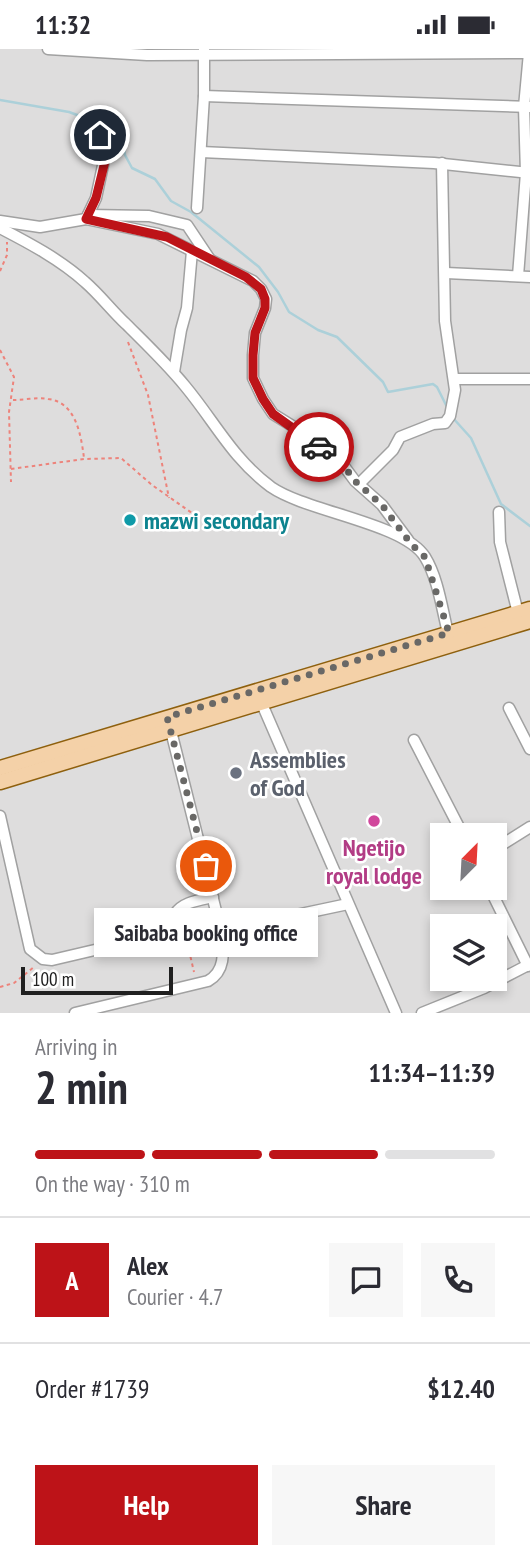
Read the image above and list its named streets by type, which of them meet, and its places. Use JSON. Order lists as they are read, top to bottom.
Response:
{
  "places": [
    "mazwi secondary",
    "Assemblies of God",
    "Ngetijo royal lodge",
    "Saibaba booking office"
  ],
  "scale_bar": "100 m",
  "north": "top right",
  "page": {
    "status": "11:32",
    "bubble": "Saibaba booking office",
    "scale": "100 m",
    "heading": ["2 min", "Arriving in", "11:34–11:39"],
    "panel": [
      "Alex",
      "Courier · 4.7",
      "Order #1739",
      "$12.40"
    ],
    "bar": "On the way · 310 m",
    "round": "A",
    "buttons": ["Help", "Share"]
  }
}
